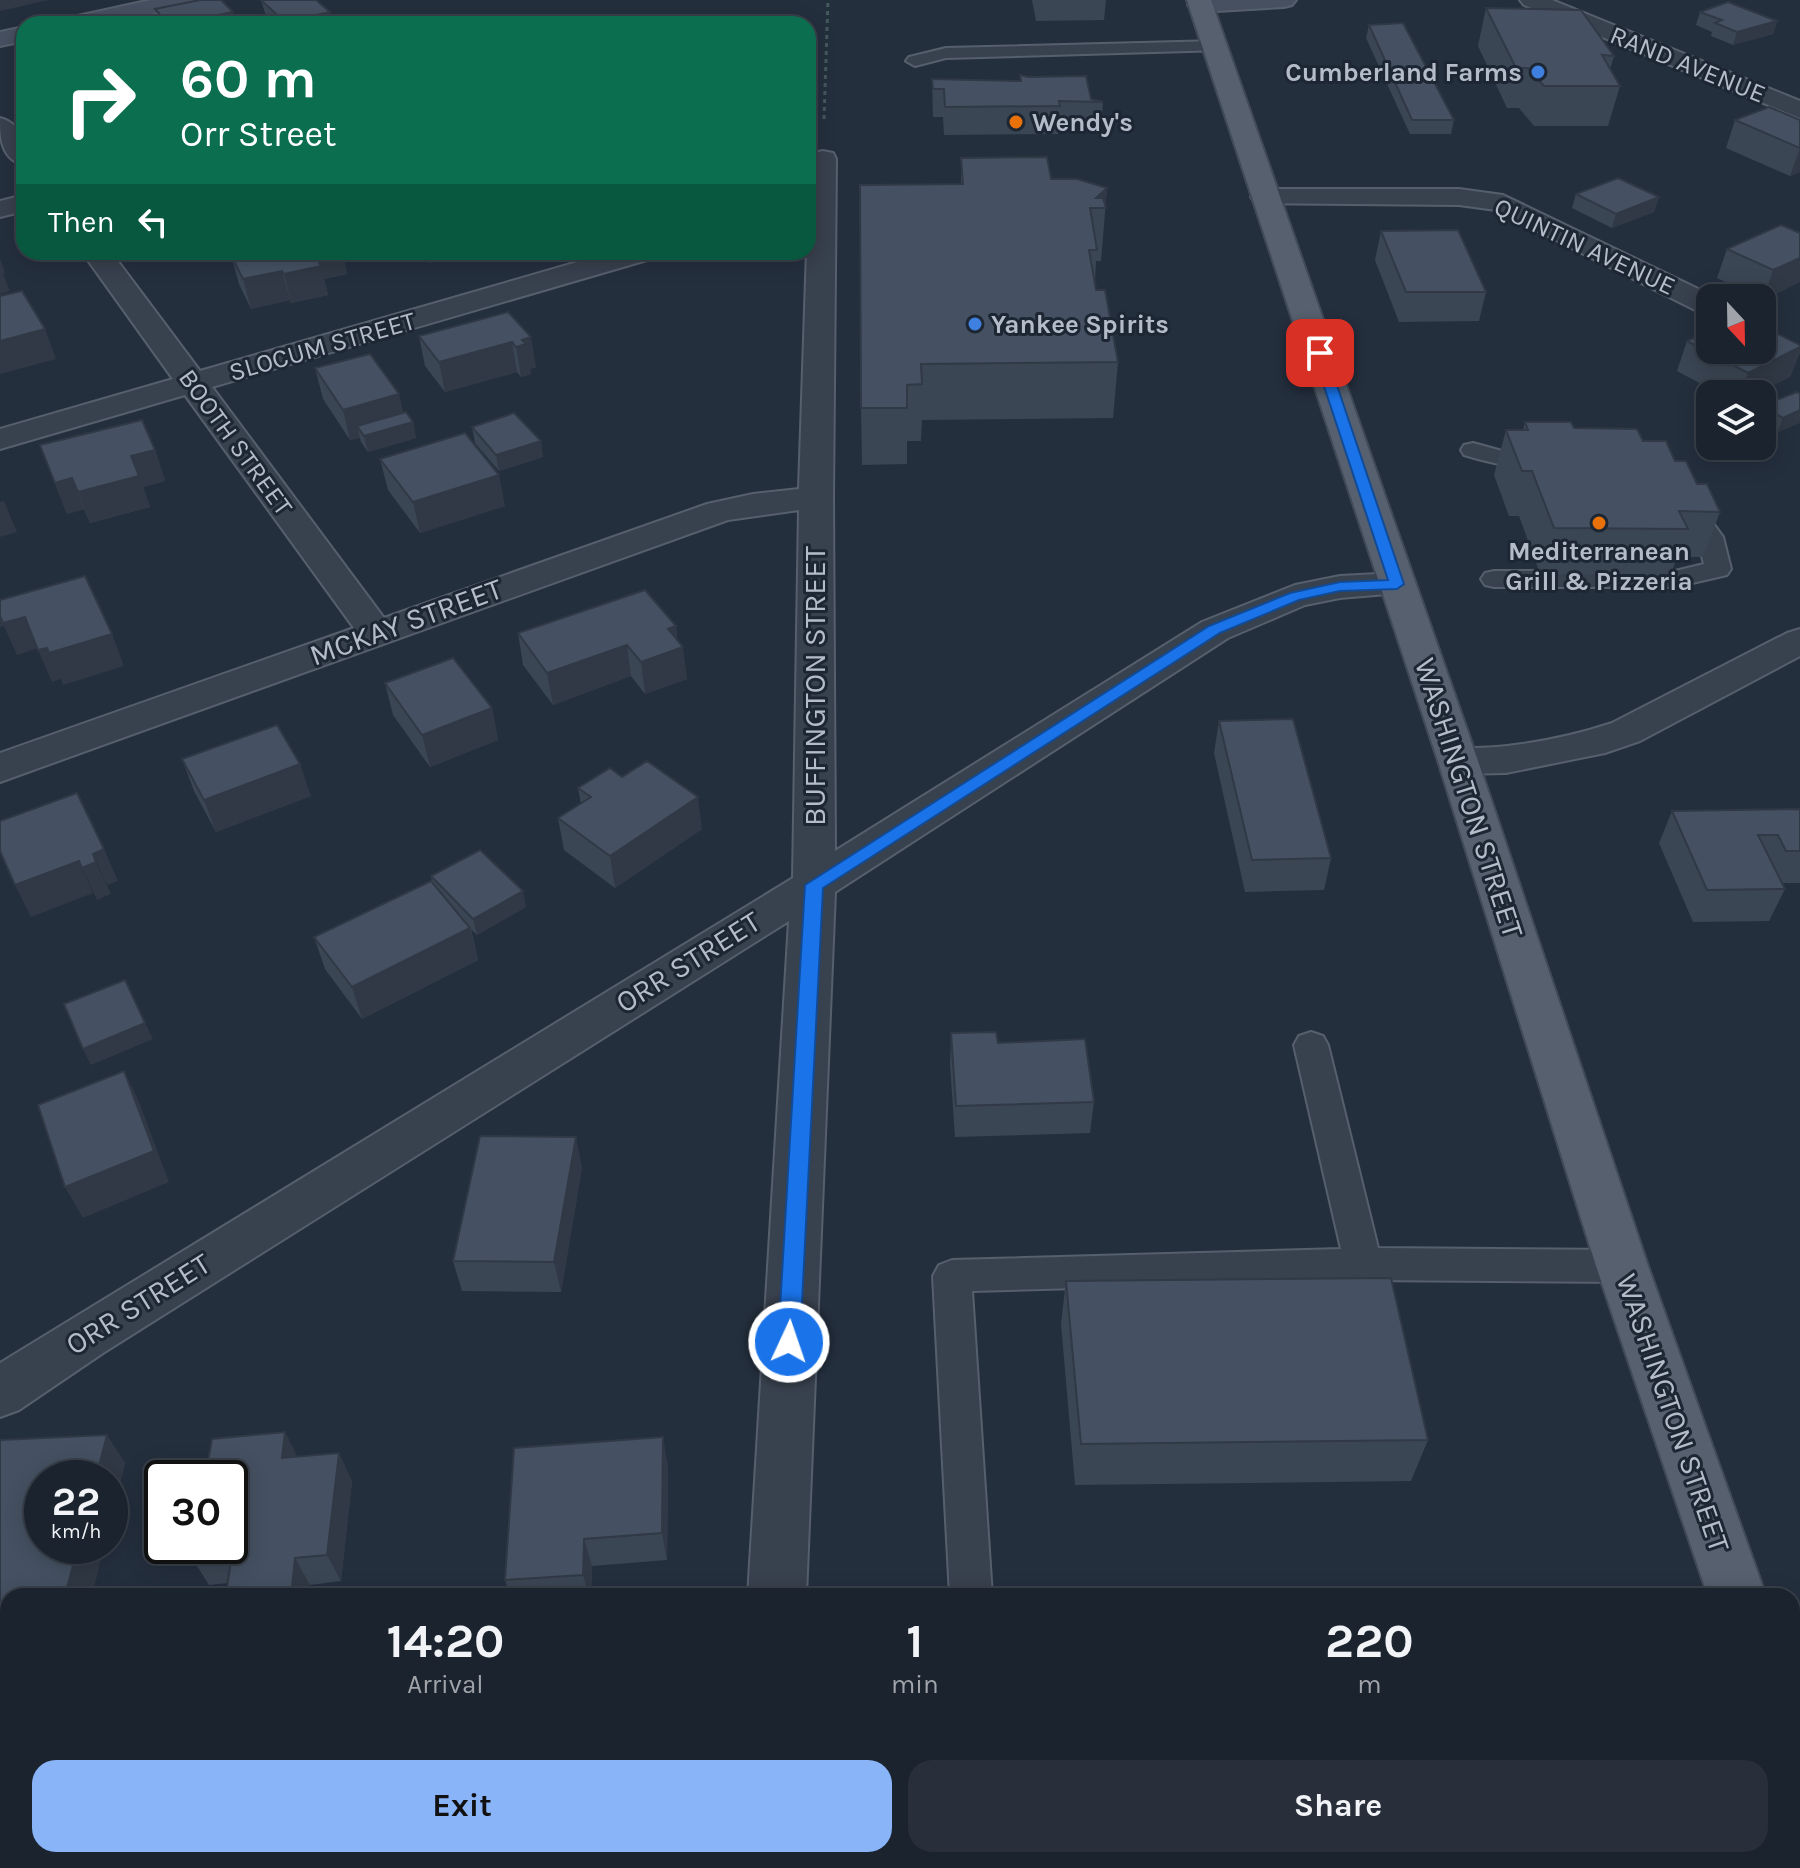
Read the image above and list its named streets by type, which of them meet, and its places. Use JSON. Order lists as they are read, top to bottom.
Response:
{
  "streets": {
    "main road": ["WASHINGTON STREET"],
    "street": [
      "RAND AVENUE",
      "QUINTIN AVENUE",
      "SLOCUM STREET",
      "BOOTH STREET",
      "MCKAY STREET",
      "BUFFINGTON STREET",
      "ORR STREET"
    ]
  },
  "crossings": [
    ["QUINTIN AVENUE", "WASHINGTON STREET"],
    ["SLOCUM STREET", "BOOTH STREET"],
    ["BOOTH STREET", "MCKAY STREET"],
    ["MCKAY STREET", "BUFFINGTON STREET"],
    ["BUFFINGTON STREET", "ORR STREET"],
    ["WASHINGTON STREET", "ORR STREET"]
  ],
  "places": [
    "Cumberland Farms",
    "Wendy's",
    "Yankee Spirits",
    "Mediterranean Grill & Pizzeria"
  ],
  "north": "bottom",
  "page": {
    "turn": ["60 m", "Orr Street"],
    "then": "Then",
    "speed": "22 km/h",
    "limit": "30",
    "eta": [
      "14:20",
      "Arrival",
      "1",
      "min",
      "220",
      "m"
    ],
    "buttons": ["Exit", "Share"]
  }
}
